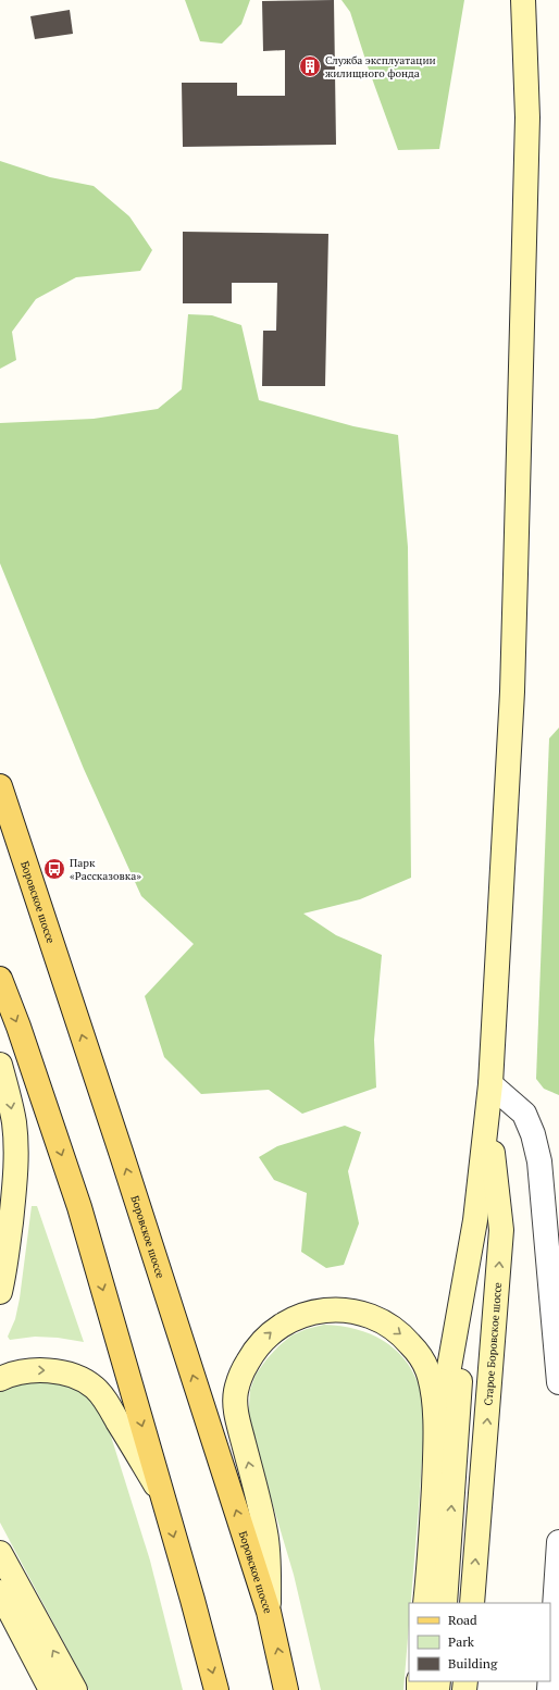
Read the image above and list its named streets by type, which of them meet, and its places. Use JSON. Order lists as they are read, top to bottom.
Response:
{
  "streets": {
    "main road": ["Боровское шоссе"],
    "street": ["Старое Боровское шоссе"]
  },
  "places": {
    "building": ["Служба эксплуатации жилищного фонда"],
    "bus stop": ["Парк «Рассказовка»"]
  },
  "legend": ["Road", "Park", "Building"]
}
